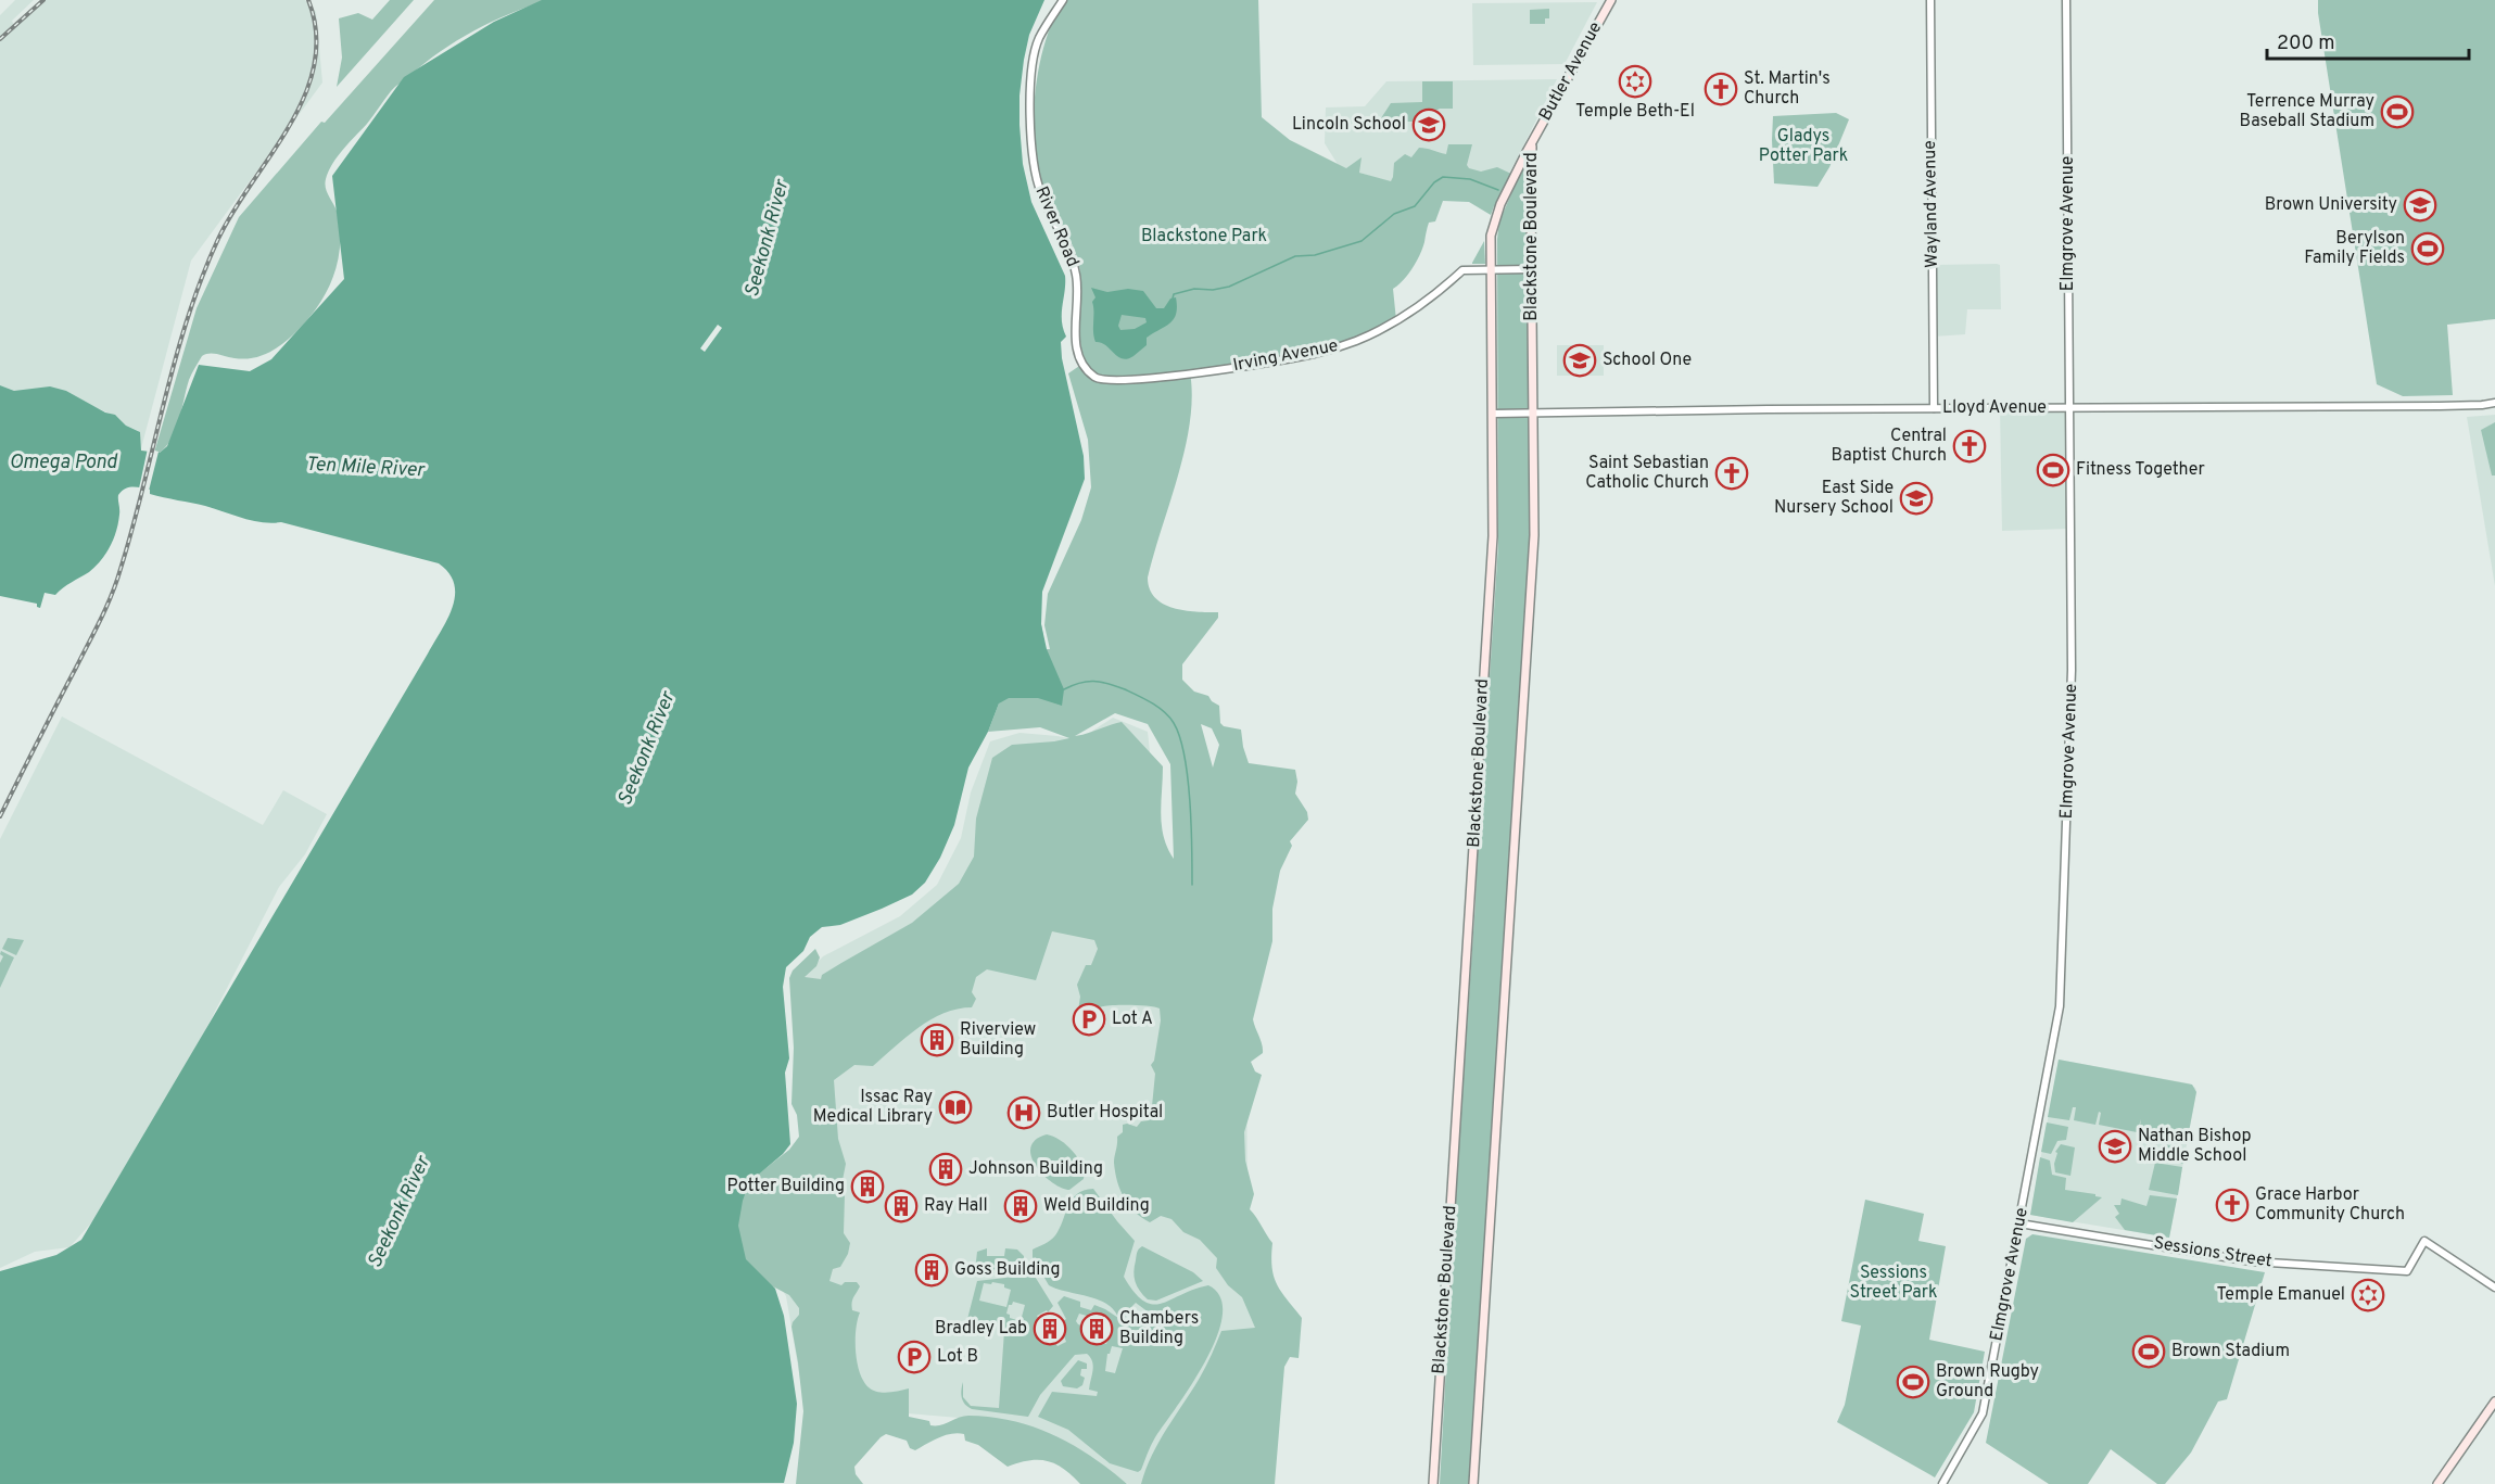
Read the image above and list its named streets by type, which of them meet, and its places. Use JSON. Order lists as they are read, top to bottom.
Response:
{
  "streets": {
    "main road": ["Butler Avenue", "Blackstone Boulevard"],
    "street": [
      "Wayland Avenue",
      "Elmgrove Avenue",
      "River Road",
      "Irving Avenue",
      "Lloyd Avenue",
      "Sessions Street"
    ]
  },
  "crossings": [
    ["Butler Avenue", "Blackstone Boulevard"],
    ["Wayland Avenue", "Lloyd Avenue"],
    ["Elmgrove Avenue", "Lloyd Avenue"],
    ["Elmgrove Avenue", "Sessions Street"],
    ["River Road", "Irving Avenue"],
    ["Blackstone Boulevard", "Irving Avenue"],
    ["Blackstone Boulevard", "Lloyd Avenue"]
  ],
  "water": ["Seekonk River", "Omega Pond", "Ten Mile River"],
  "parks": ["Gladys Potter Park", "Blackstone Park", "Sessions Street Park"],
  "places": {
    "synagogue": ["Temple Beth-El", "Temple Emanuel"],
    "church": [
      "St. Martin's Church",
      "Central Baptist Church",
      "Saint Sebastian Catholic Church",
      "Grace Harbor Community Church"
    ],
    "sports": [
      "Terrence Murray Baseball Stadium",
      "Berylson Family Fields",
      "Fitness Together",
      "Brown Stadium",
      "Brown Rugby Ground"
    ],
    "school or university": [
      "Lincoln School",
      "Brown University",
      "School One",
      "East Side Nursery School",
      "Nathan Bishop Middle School"
    ],
    "parking": ["Lot A", "Lot B"],
    "building": [
      "Riverview Building",
      "Johnson Building",
      "Potter Building",
      "Ray Hall",
      "Weld Building",
      "Goss Building",
      "Bradley Lab",
      "Chambers Building"
    ],
    "library": ["Issac Ray Medical Library"],
    "hospital": ["Butler Hospital"]
  },
  "scale_bar": "200 m"
}
